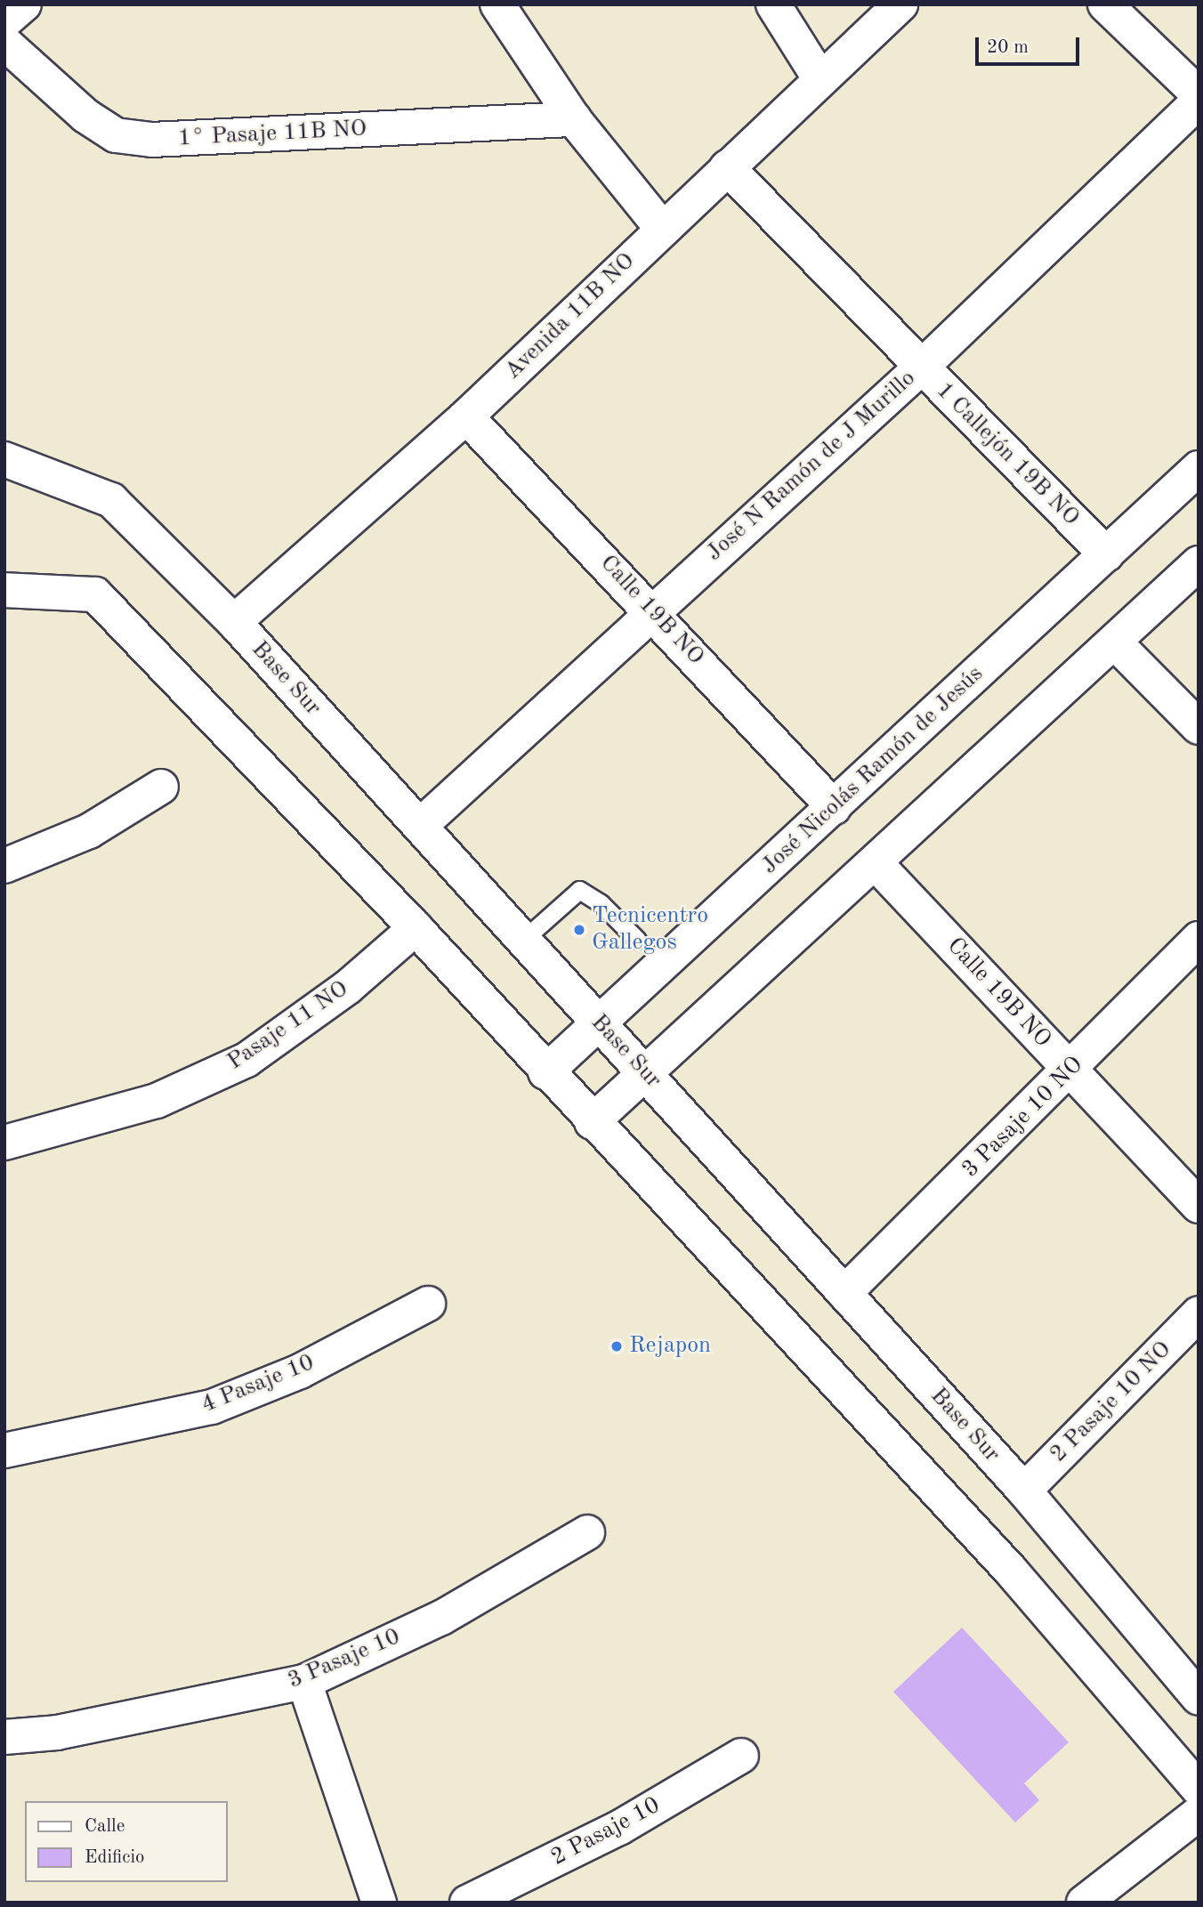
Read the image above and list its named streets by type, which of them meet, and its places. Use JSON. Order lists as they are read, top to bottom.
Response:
{
  "streets": {
    "street": [
      "1° Pasaje 11B NO",
      "Avenida 11B NO",
      "1 Callejón 19B NO",
      "José N Ramón de J Murillo",
      "Calle 19B NO",
      "Base Sur",
      "José Nicolás Ramón de Jesús",
      "Pasaje 11 NO",
      "3 Pasaje 10 NO",
      "4 Pasaje 10",
      "2 Pasaje 10 NO",
      "3 Pasaje 10",
      "2 Pasaje 10"
    ]
  },
  "crossings": [
    ["Avenida 11B NO", "1 Callejón 19B NO"],
    ["Avenida 11B NO", "Calle 19B NO"],
    ["Avenida 11B NO", "Base Sur"],
    ["1 Callejón 19B NO", "José N Ramón de J Murillo"],
    ["1 Callejón 19B NO", "José Nicolás Ramón de Jesús"],
    ["José N Ramón de J Murillo", "Calle 19B NO"],
    ["José N Ramón de J Murillo", "Base Sur"],
    ["Calle 19B NO", "José Nicolás Ramón de Jesús"],
    ["Calle 19B NO", "3 Pasaje 10 NO"],
    ["Base Sur", "José Nicolás Ramón de Jesús"],
    ["Base Sur", "3 Pasaje 10 NO"],
    ["Base Sur", "2 Pasaje 10 NO"]
  ],
  "places": ["Tecnicentro Gallegos", "Rejapon"],
  "legend": ["Calle", "Edificio"],
  "scale_bar": "20 m"
}
